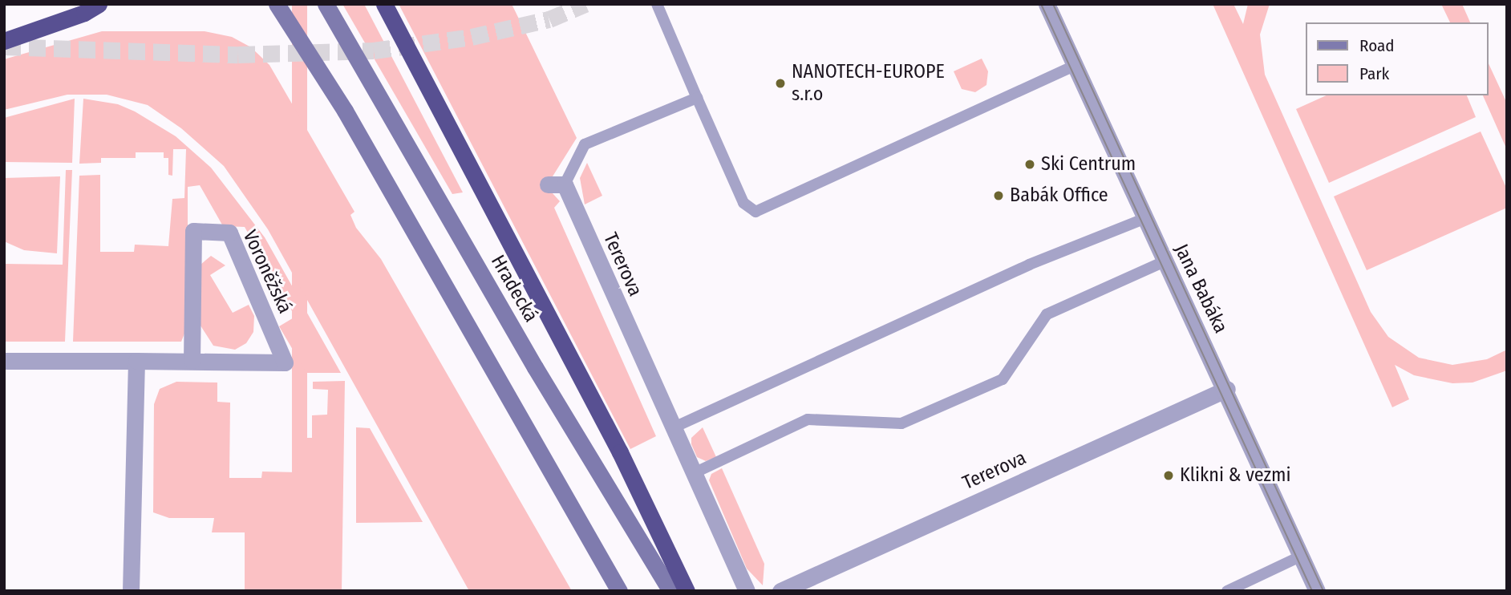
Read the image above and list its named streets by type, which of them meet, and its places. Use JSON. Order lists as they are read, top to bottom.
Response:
{
  "streets": {
    "main road": ["Hradecká"],
    "street": ["Tererova", "Voroněžská", "Jana Babáka"]
  },
  "crossings": [
    ["Tererova", "Jana Babáka"]
  ],
  "places": [
    "NANOTECH-EUROPE s.r.o",
    "Ski Centrum",
    "Babák Office",
    "Klikni & vezmi"
  ],
  "legend": ["Road", "Park"]
}
